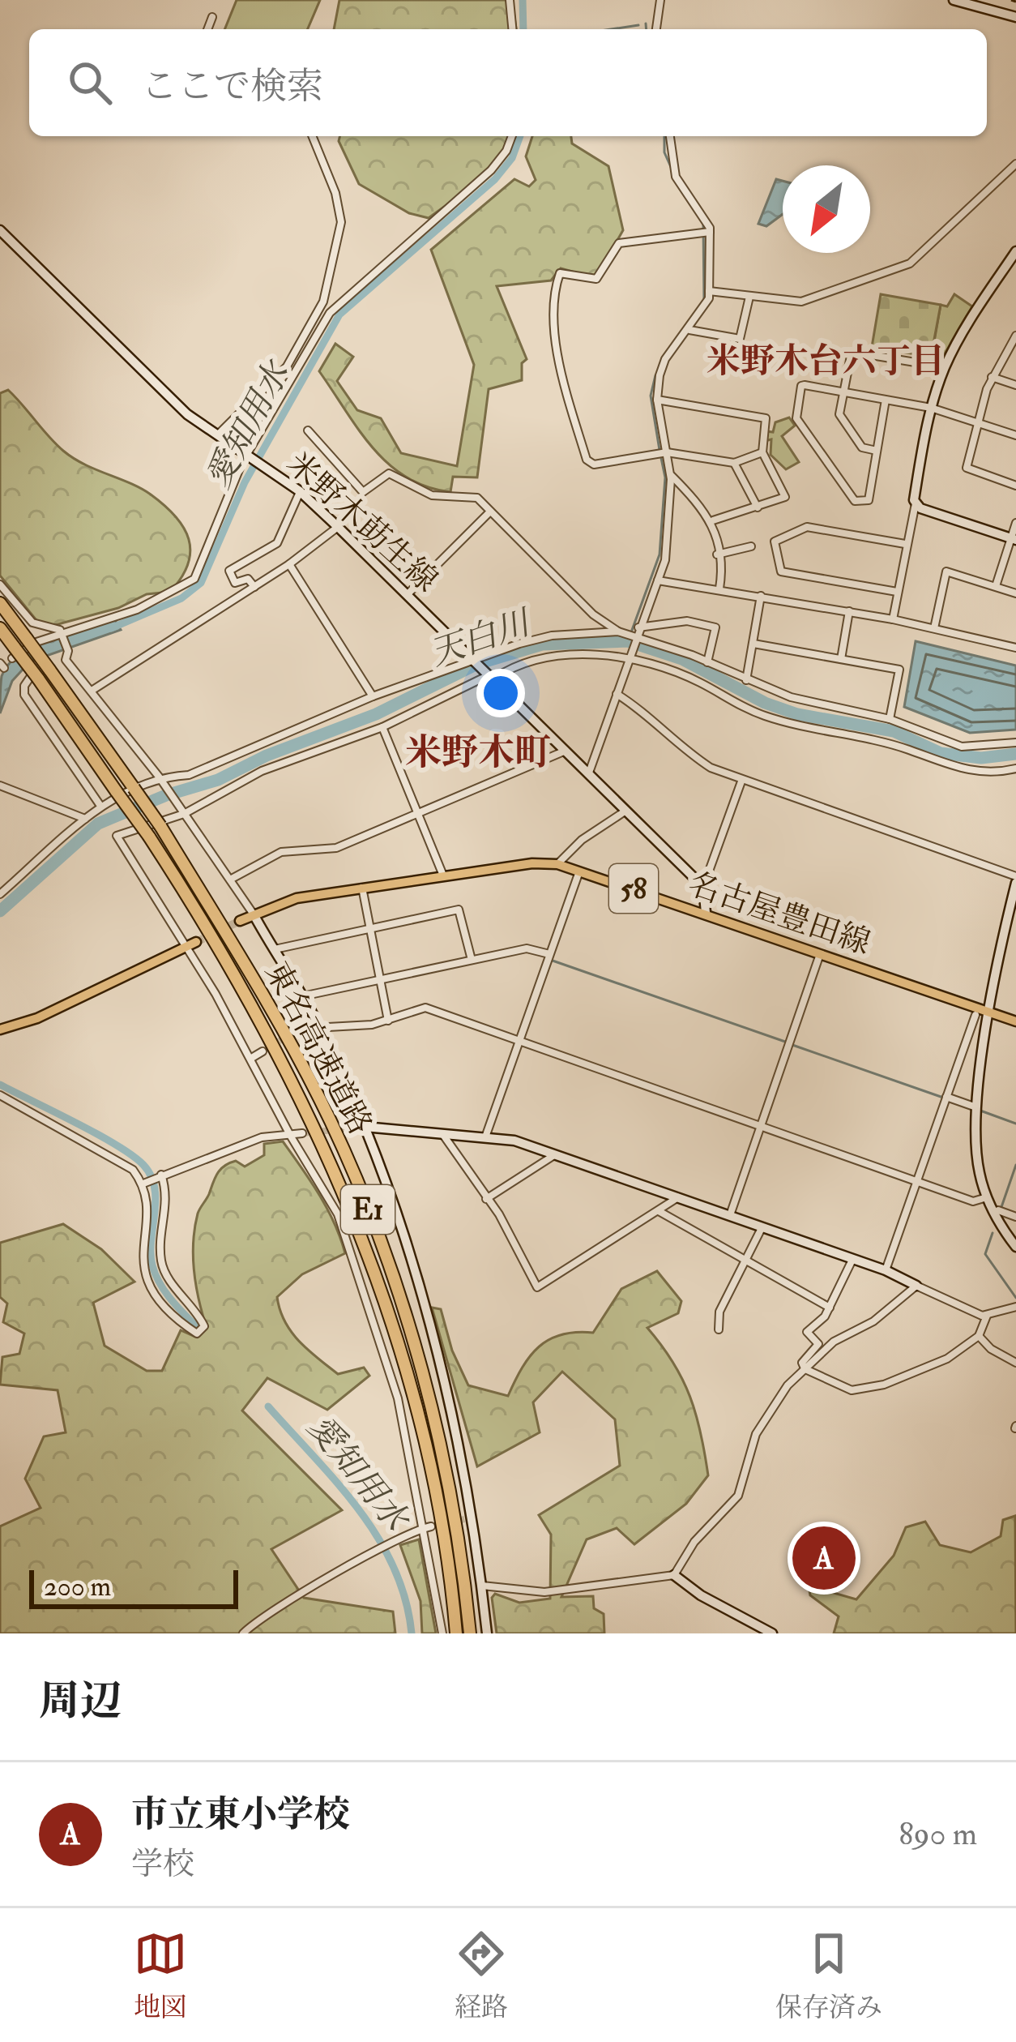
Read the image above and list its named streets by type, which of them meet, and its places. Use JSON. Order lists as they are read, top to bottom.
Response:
{
  "streets": {
    "highway": ["東名高速道路", "E1"],
    "main road": ["58", "名古屋豊田線"],
    "street": ["米野木莇生線"]
  },
  "districts": ["米野木台六丁目", "米野木町"],
  "water": ["愛知用水", "天白川"],
  "scale_bar": "200 m",
  "north": "bottom left",
  "page": {
    "search": "ここで検索",
    "pins": "A",
    "scale": "200 m",
    "heading": "周辺",
    "list": [
      {
        "mark": "A",
        "name": "市立東小学校",
        "note": "学校",
        "value": "890 m"
      }
    ],
    "nav": ["地図", "経路", "保存済み"]
  }
}
